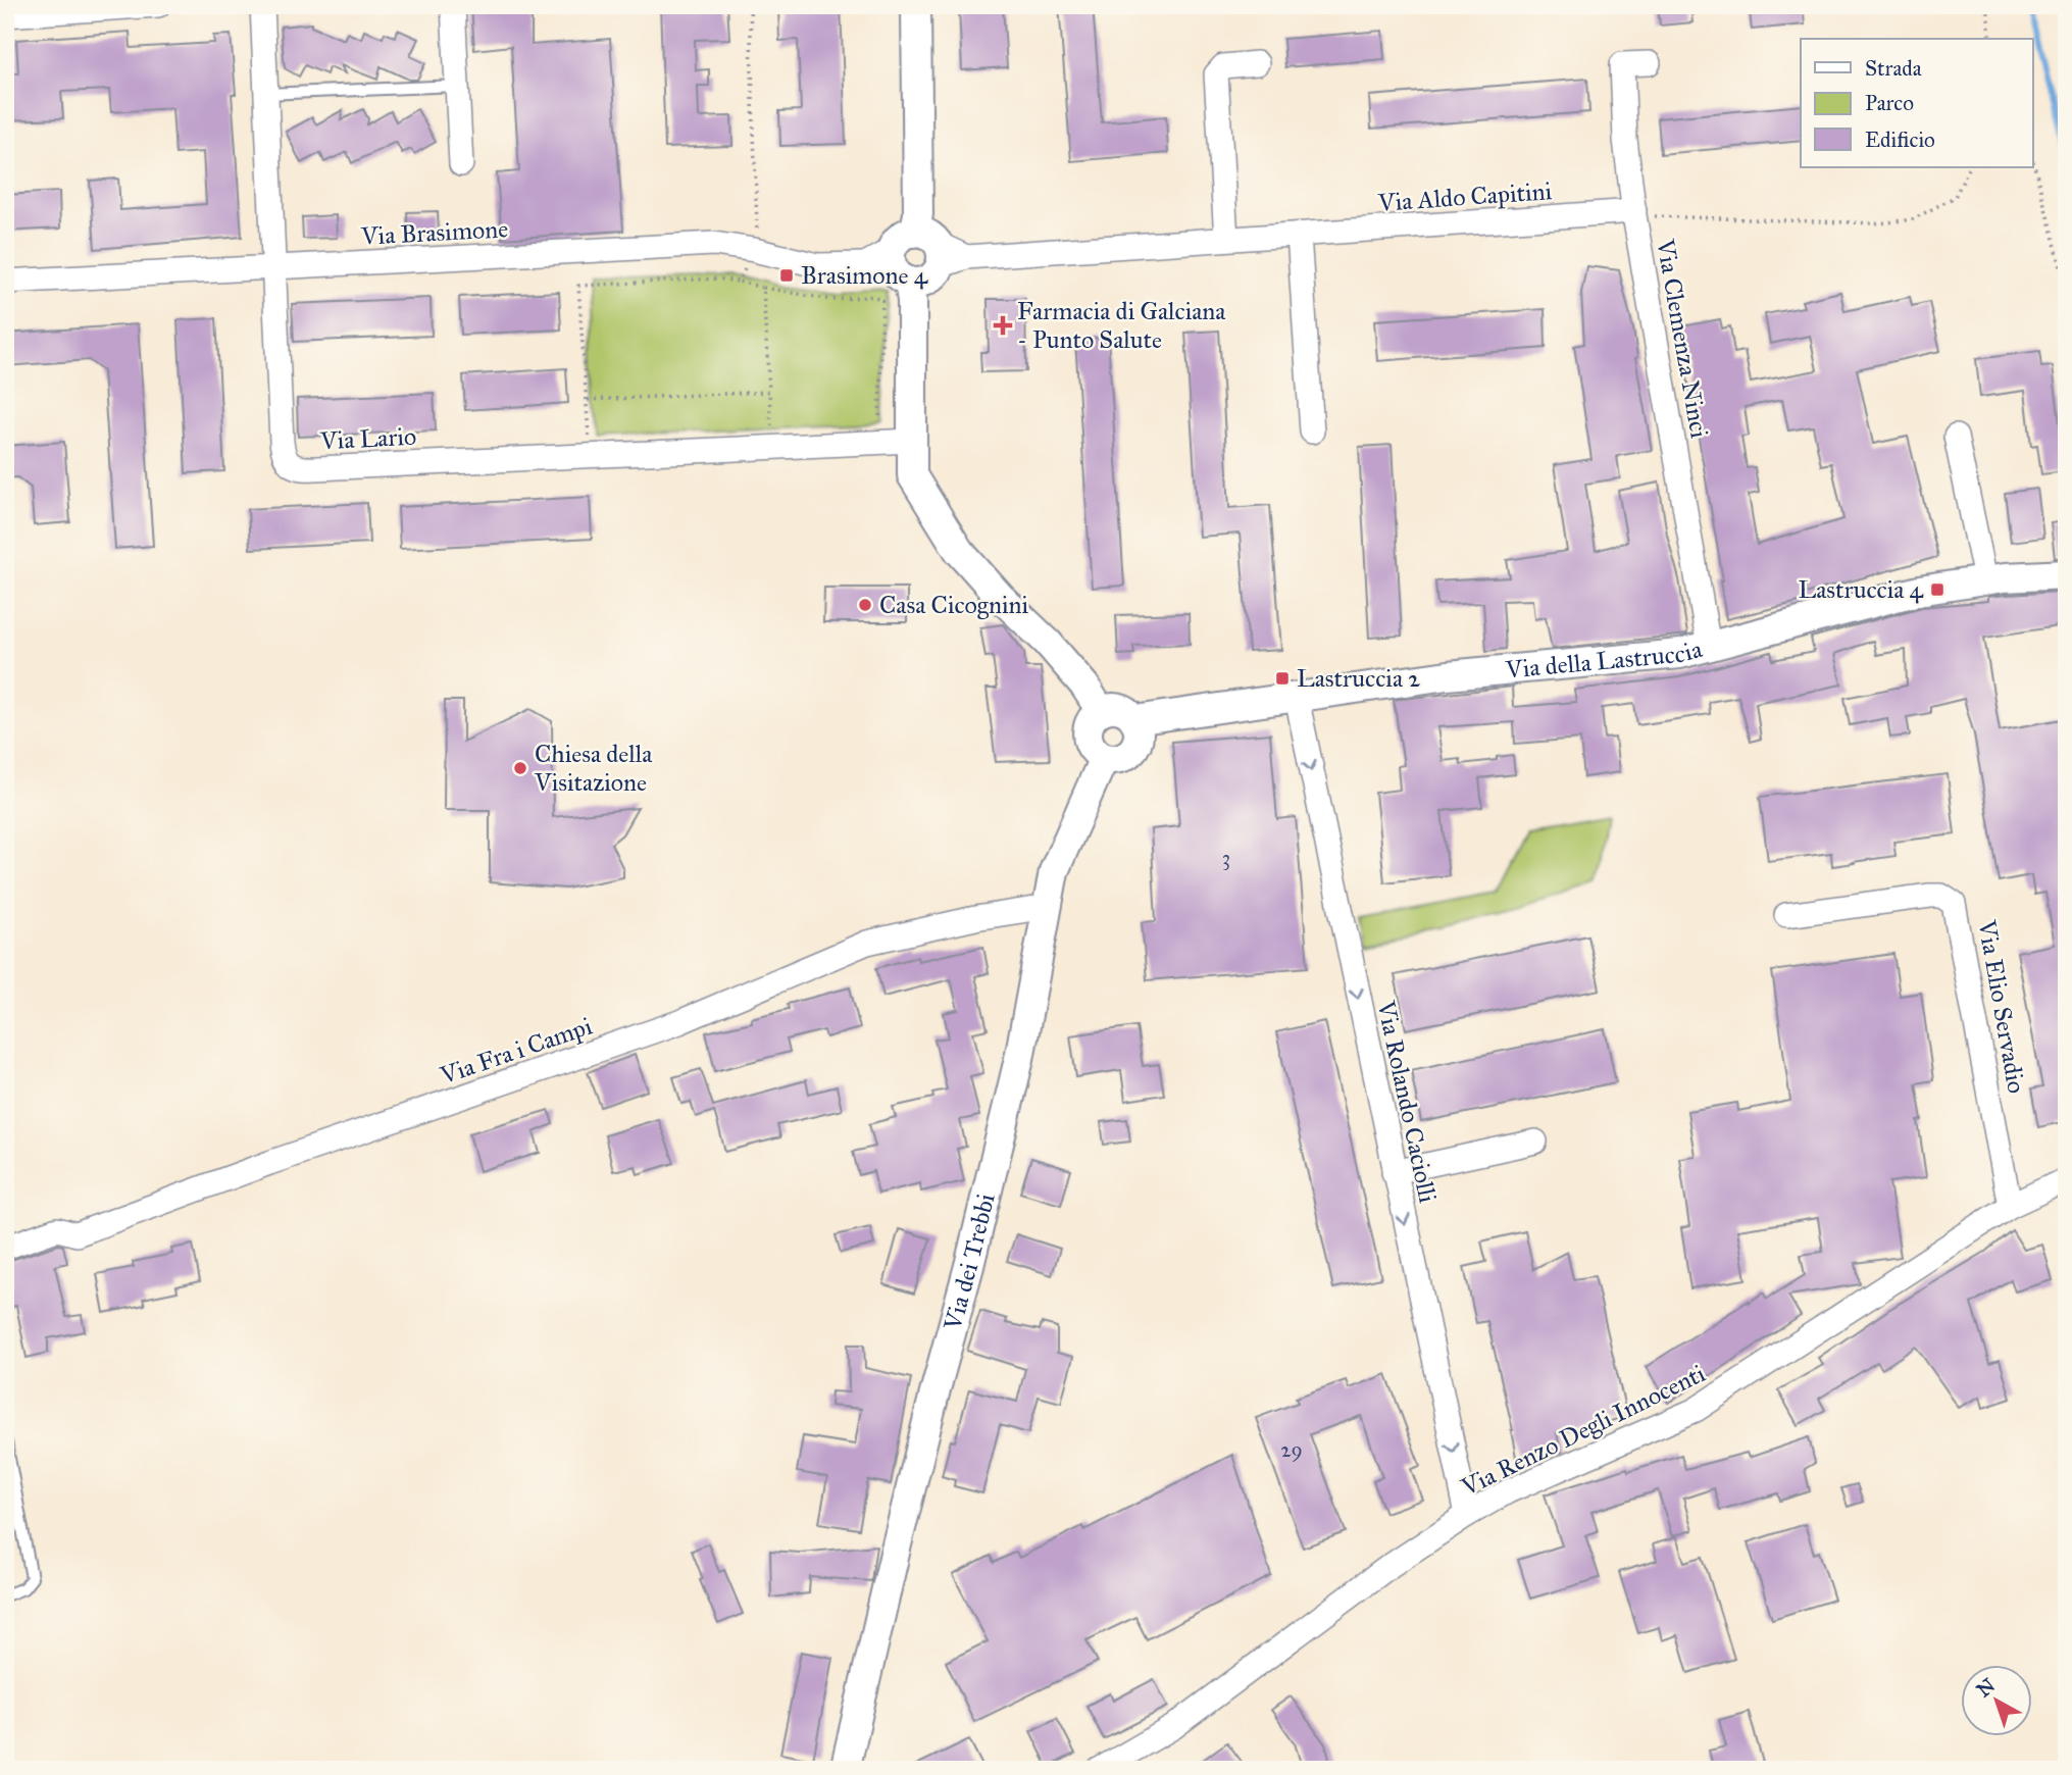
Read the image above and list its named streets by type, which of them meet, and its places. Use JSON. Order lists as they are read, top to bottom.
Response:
{
  "streets": {
    "street": [
      "Via Aldo Capitini",
      "Via Brasimone",
      "Via Clemenza Ninci",
      "Via Lario",
      "Via della Lastruccia",
      "Via Elio Servadio",
      "Via Fra i Campi",
      "Via Rolando Caciolli",
      "Via dei Trebbi",
      "Via Renzo Degli Innocenti"
    ]
  },
  "crossings": [
    ["Via Aldo Capitini", "Via Brasimone"],
    ["Via Aldo Capitini", "Via Clemenza Ninci"],
    ["Via Brasimone", "Via Lario"],
    ["Via Clemenza Ninci", "Via della Lastruccia"],
    ["Via della Lastruccia", "Via Rolando Caciolli"],
    ["Via della Lastruccia", "Via dei Trebbi"],
    ["Via Elio Servadio", "Via Renzo Degli Innocenti"],
    ["Via Fra i Campi", "Via dei Trebbi"],
    ["Via Rolando Caciolli", "Via Renzo Degli Innocenti"]
  ],
  "one_way": ["Via Rolando Caciolli"],
  "places": {
    "transit": ["Brasimone 4", "Lastruccia 4", "Lastruccia 2"],
    "health": ["Farmacia di Galciana - Punto Salute"],
    "other": ["Casa Cicognini", "Chiesa della Visitazione"]
  },
  "house_numbers": ["3", "29"],
  "legend": ["Strada", "Parco", "Edificio"],
  "north": "top left"
}
